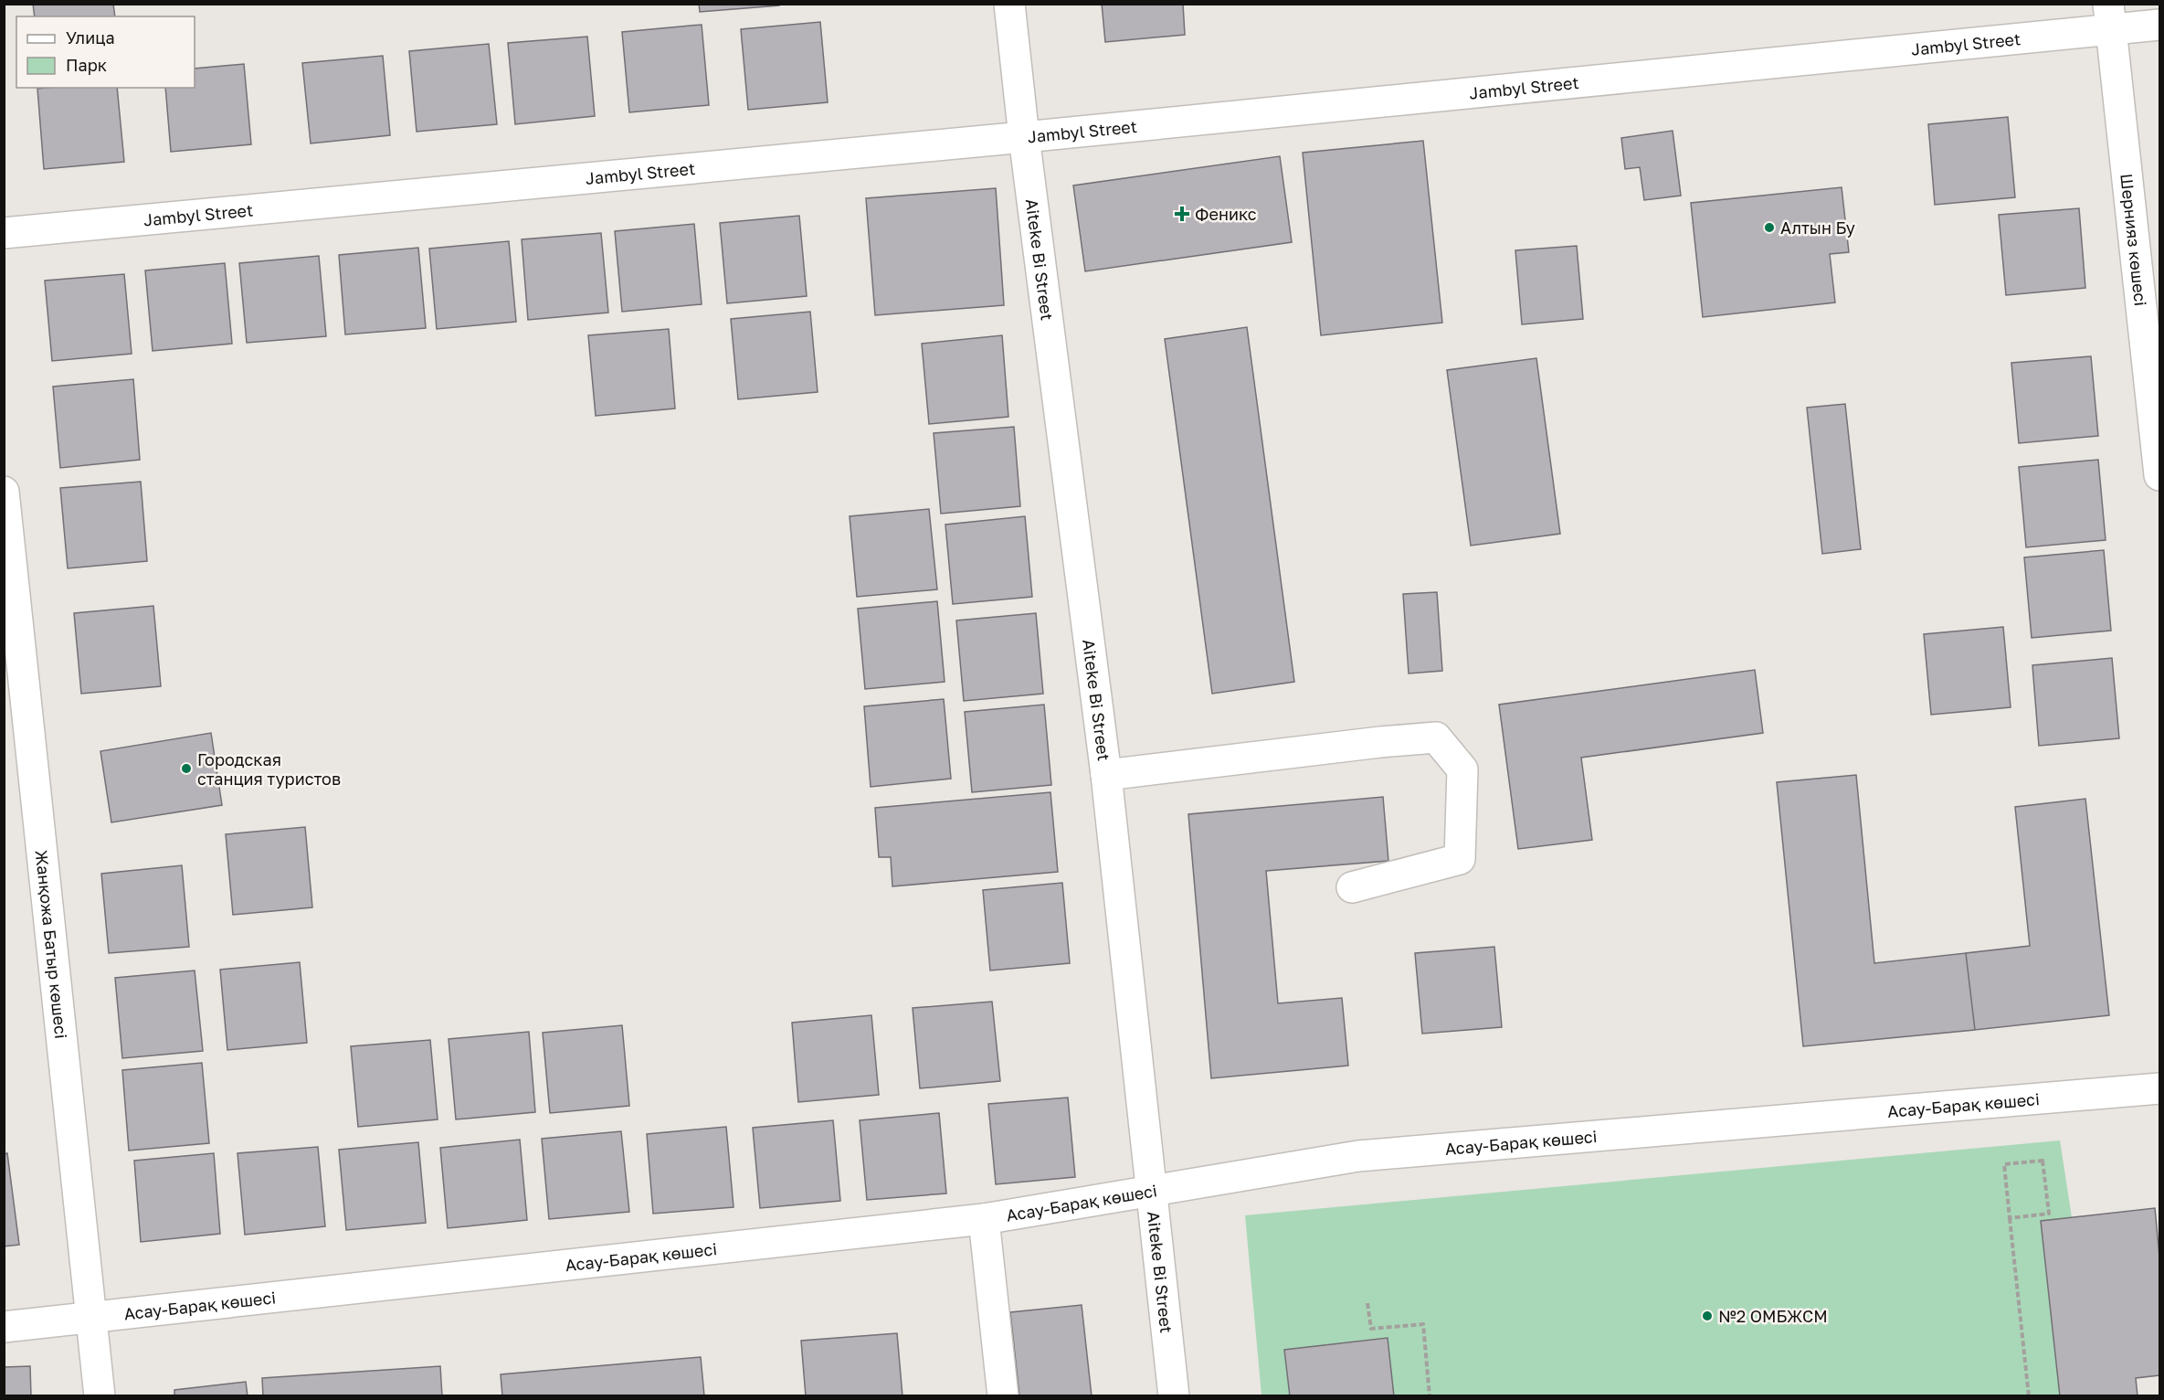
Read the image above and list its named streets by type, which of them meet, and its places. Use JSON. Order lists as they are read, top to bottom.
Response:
{
  "streets": {
    "street": [
      "Jambyl Street",
      "Шернияз көшесі",
      "Aiteke Bi Street",
      "Жанқожа Батыр көшесі",
      "Асау-Барақ көшесі"
    ]
  },
  "crossings": [
    ["Jambyl Street", "Шернияз көшесі"],
    ["Jambyl Street", "Aiteke Bi Street"],
    ["Aiteke Bi Street", "Асау-Барақ көшесі"],
    ["Жанқожа Батыр көшесі", "Асау-Барақ көшесі"]
  ],
  "places": {
    "health": ["Феникс"],
    "other": ["Алтын Бу", "Городская станция туристов", "№2 ОМБЖСМ"]
  },
  "legend": ["Улица", "Парк"]
}
